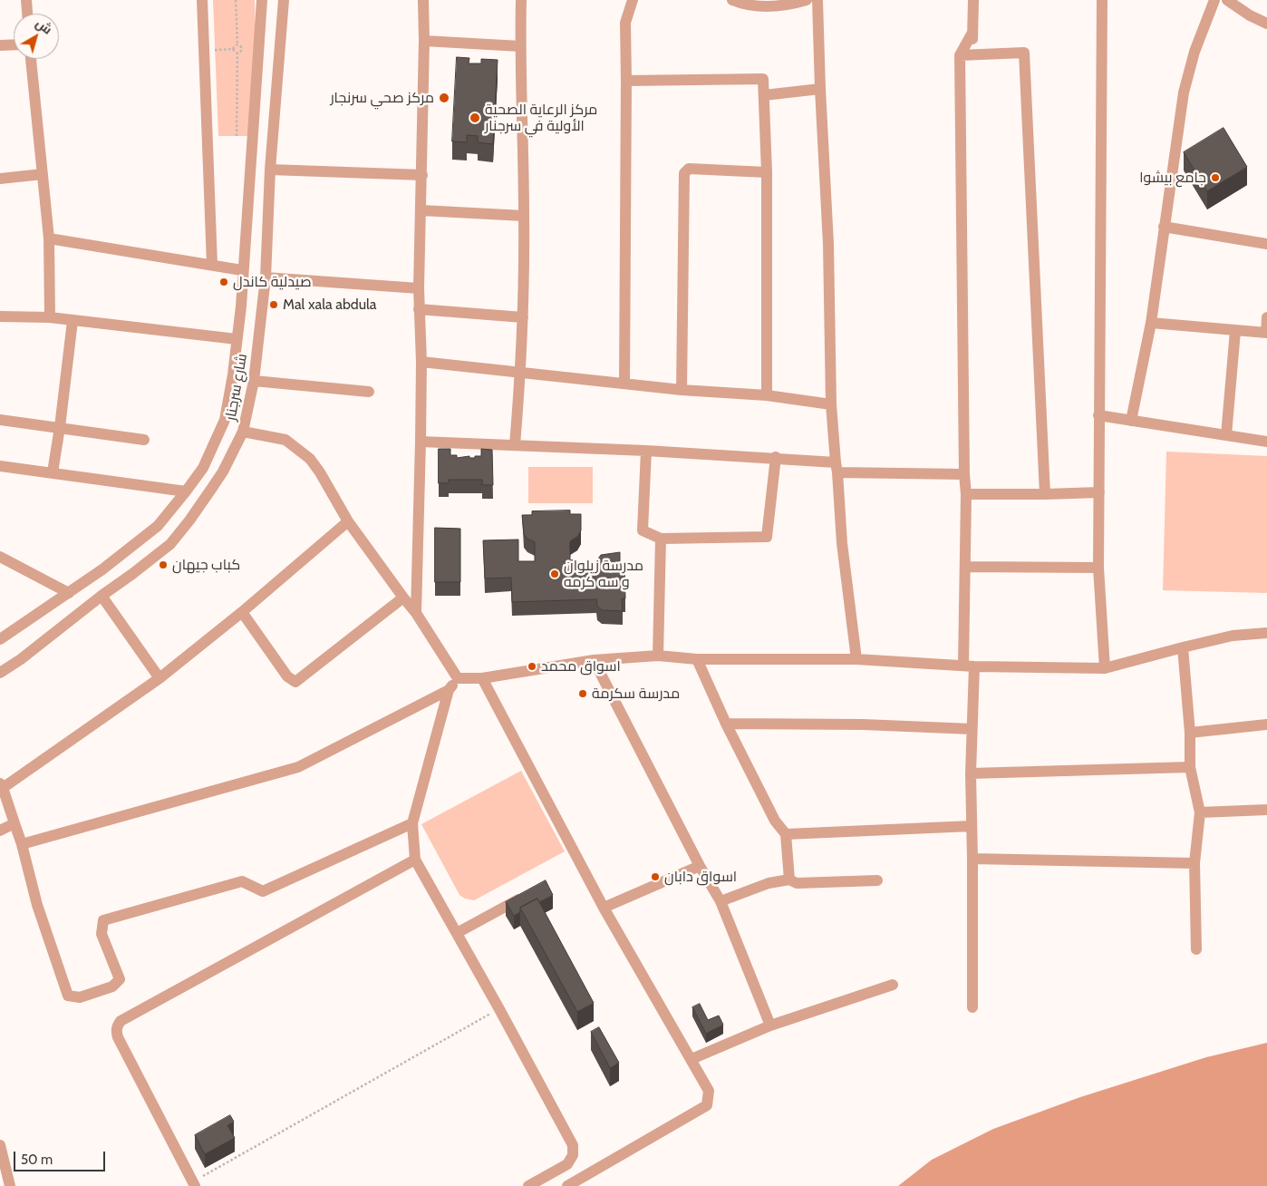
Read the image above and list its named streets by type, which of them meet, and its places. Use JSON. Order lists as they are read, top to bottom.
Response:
{
  "streets": {
    "street": ["شارع سرجنار"]
  },
  "places": [
    "مركز صحي سرنجار",
    "مركز الرعاية الصحية الأولية في سرجنار",
    "جامع بيشوا",
    "صيدلية كاندل",
    "Mal xala abdula",
    "كباب جيهان",
    "مدرسة زيلوان و سه كرمه",
    "اسواق محمد",
    "مدرسة سكرمة",
    "اسواق دابان"
  ],
  "scale_bar": "50 m",
  "north": "top right"
}
